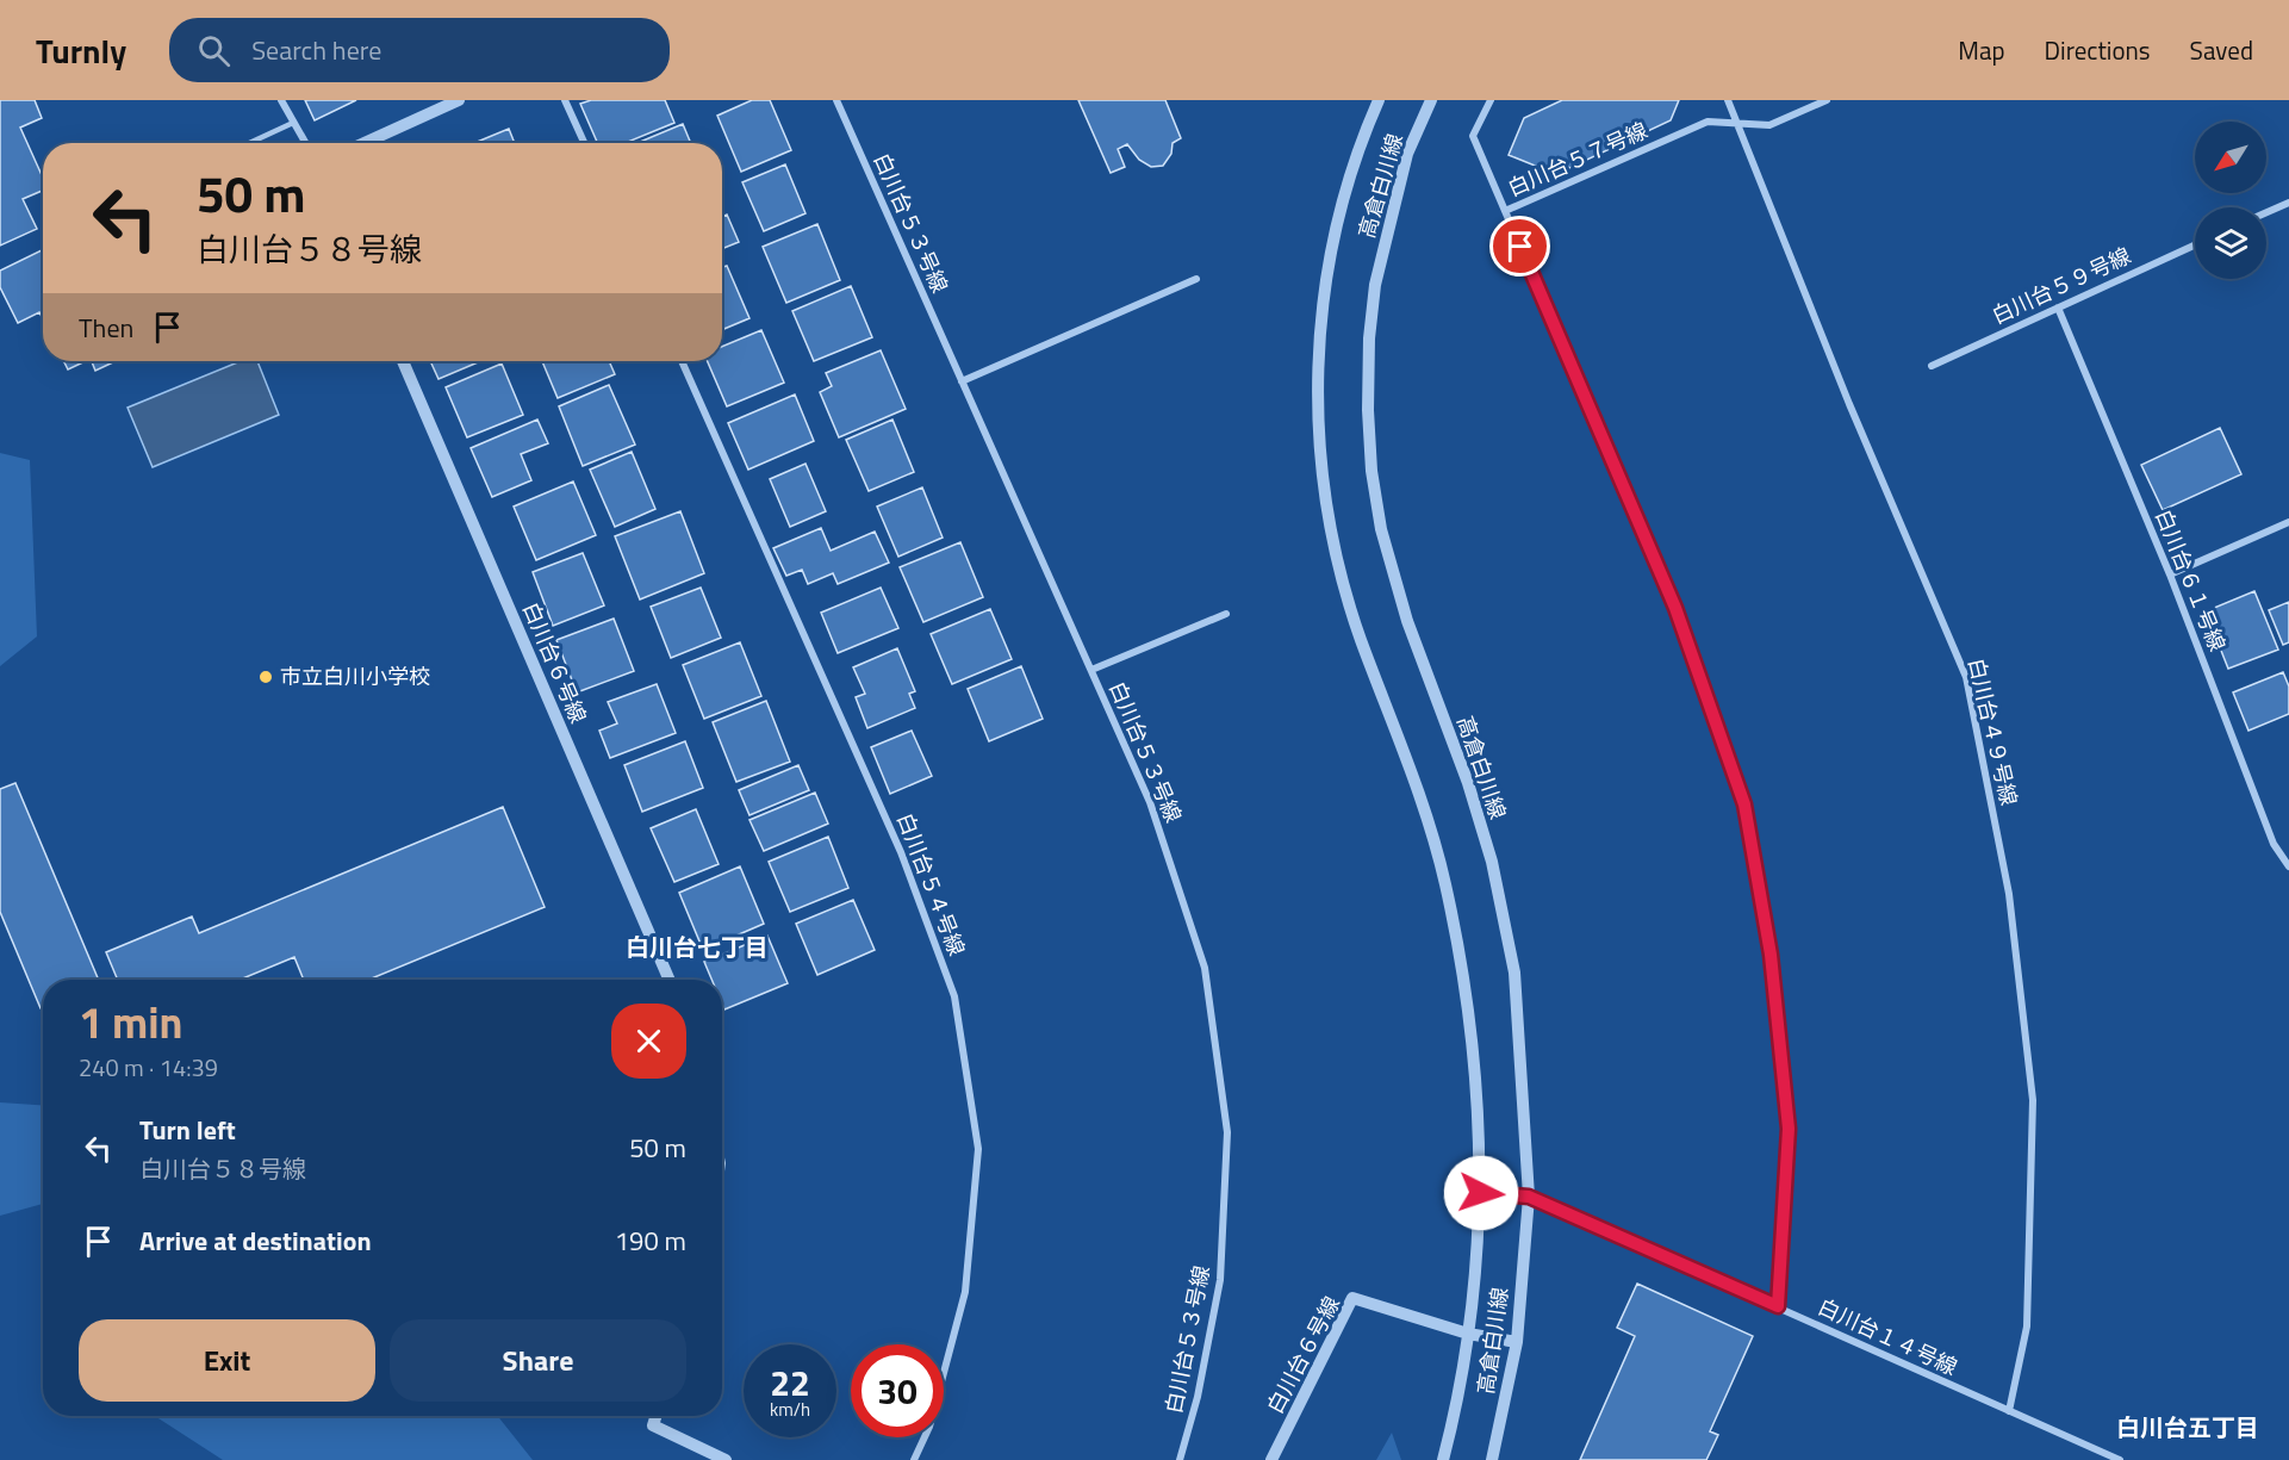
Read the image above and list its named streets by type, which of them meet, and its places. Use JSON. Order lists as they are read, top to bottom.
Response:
{
  "streets": {
    "street": [
      "白川台５７号線",
      "高倉白川線",
      "白川台５３号線",
      "白川台５９号線",
      "白川台６１号線",
      "白川台６号線",
      "白川台４９号線",
      "白川台５４号線",
      "白川台１４号線"
    ]
  },
  "crossings": [
    ["白川台５７号線", "白川台４９号線"],
    ["高倉白川線", "白川台６号線"],
    ["高倉白川線", "白川台１４号線"],
    ["白川台５９号線", "白川台６１号線"],
    ["白川台４９号線", "白川台１４号線"]
  ],
  "districts": ["白川台七丁目", "白川台五丁目"],
  "places": ["市立白川小学校"],
  "north": "bottom left",
  "page": {
    "header": "Turnly",
    "search": "Search here",
    "nav": ["Map", "Directions", "Saved"],
    "turn": ["50 m", "白川台５８号線"],
    "then": "Then",
    "heading": ["1 min", "240 m · 14:39"],
    "list": [
      {
        "name": "Turn left",
        "note": "白川台５８号線",
        "value": "50 m"
      },
      {
        "name": "Arrive at destination",
        "value": "190 m"
      }
    ],
    "buttons": ["Exit", "Share"],
    "speed": "22 km/h",
    "limit": "30"
  }
}
